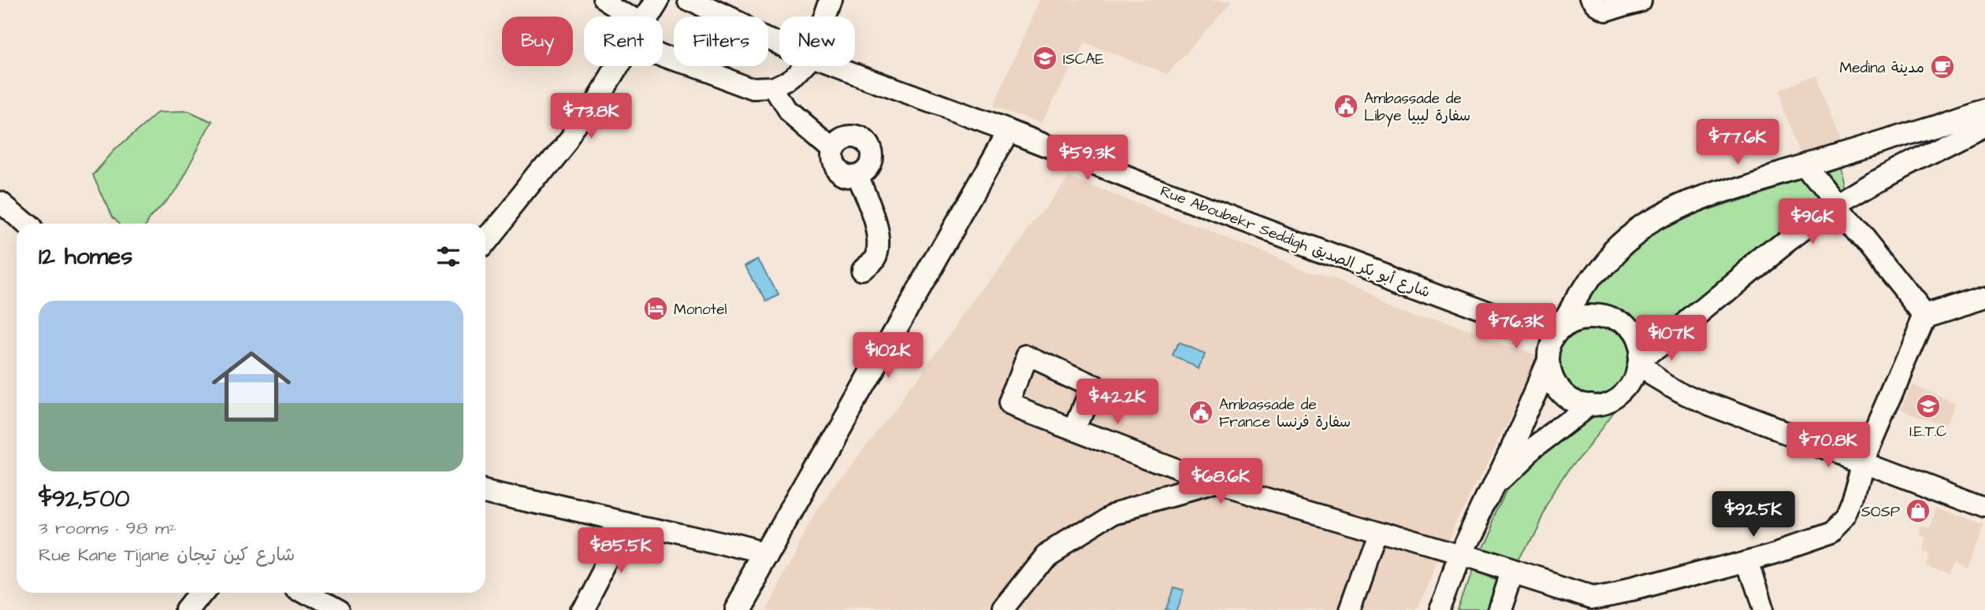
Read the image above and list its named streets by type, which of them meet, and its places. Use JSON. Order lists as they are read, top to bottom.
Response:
{
  "streets": {
    "street": ["Rue Aboubekr Seddigh شارع أبو بكر الصديق"]
  },
  "places": {
    "school or university": ["ISCAE", "I.E.T.C"],
    "cafe": ["Medina مدينة"],
    "public building": ["Ambassade de Libye سفارة ليبيا", "Ambassade de France سفارة فرنسا"],
    "hotel": ["Monotel"],
    "shop": ["SOSP"]
  },
  "page": {
    "chip": [
      "Buy",
      "Rent",
      "Filters",
      "New"
    ],
    "price": [
      "$73.8K",
      "$77.6K",
      "$59.3K",
      "$96K",
      "$76.3K",
      "$107K",
      "$102K",
      "$42.2K",
      "$70.8K",
      "$68.6K",
      "$92.5K",
      "$85.5K"
    ],
    "heading": "12 homes",
    "list": [
      {
        "name": "$92,500",
        "note": "3 rooms · 98 m² · Rue Kane Tijane شارع كين تيجان"
      }
    ]
  }
}
